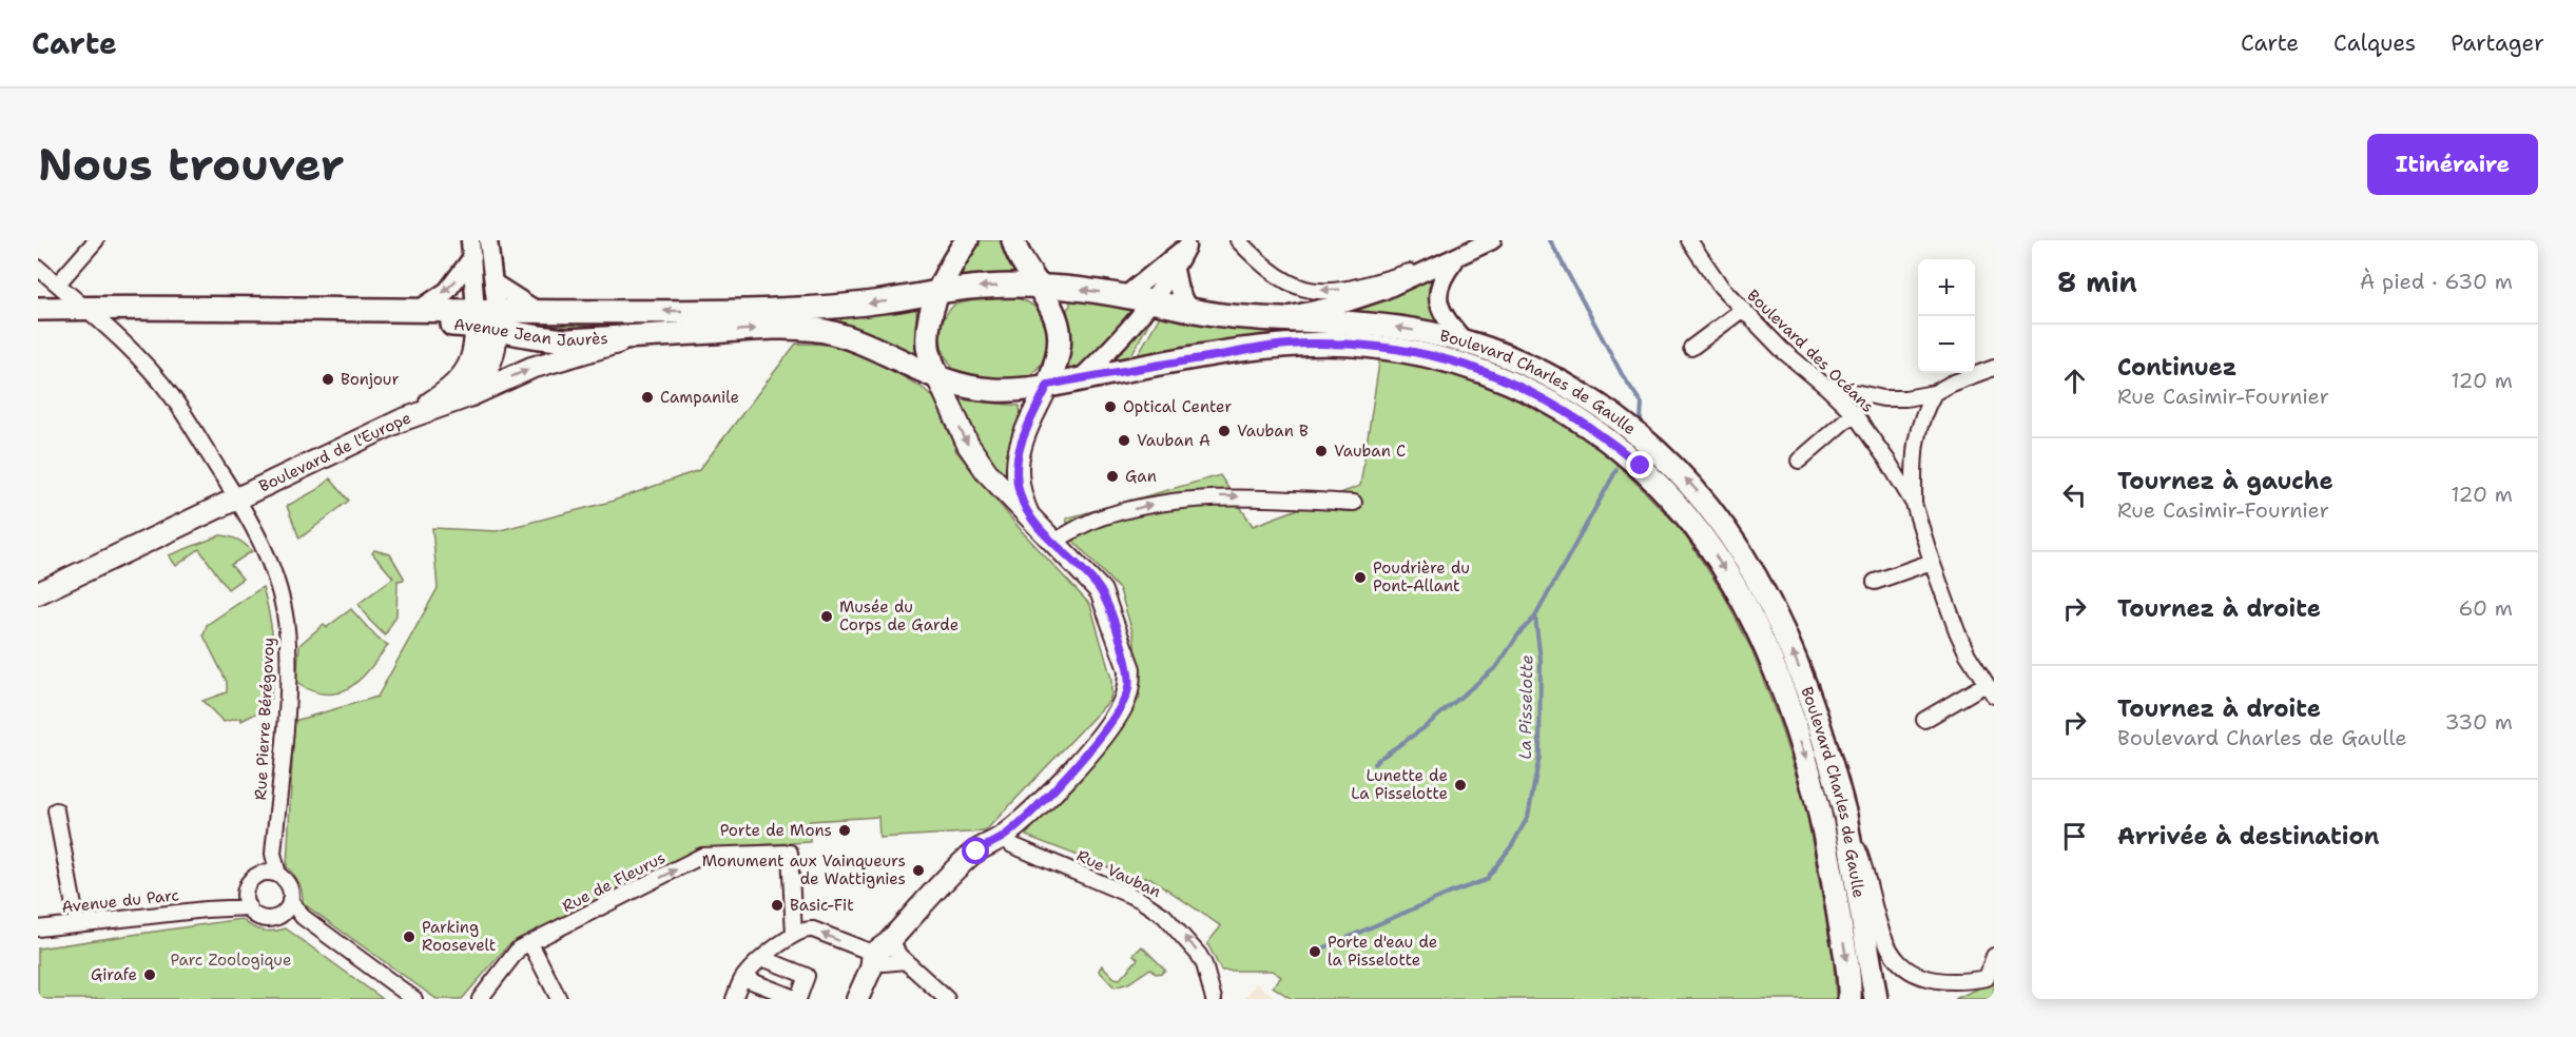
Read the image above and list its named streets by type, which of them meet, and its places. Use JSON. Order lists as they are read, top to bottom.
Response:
{
  "streets": {
    "main road": ["Avenue Jean Jaurès", "Boulevard Charles de Gaulle", "Boulevard de l'Europe"],
    "street": [
      "Boulevard des Océans",
      "Rue Pierre Bérégovoy",
      "Rue Vauban",
      "Rue de Fleurus",
      "Avenue du Parc"
    ]
  },
  "crossings": [
    ["Avenue Jean Jaurès", "Boulevard Charles de Gaulle"],
    ["Avenue Jean Jaurès", "Boulevard de l'Europe"],
    ["Avenue Jean Jaurès", "Rue Pierre Bérégovoy"],
    ["Boulevard de l'Europe", "Rue Pierre Bérégovoy"],
    ["Rue Pierre Bérégovoy", "Avenue du Parc"]
  ],
  "one_way": ["Rue Vauban"],
  "water": ["La Pisselotte"],
  "parks": ["Parc Zoologique"],
  "places": [
    "Bonjour",
    "Campanile",
    "Optical Center",
    "Vauban B",
    "Vauban A",
    "Vauban C",
    "Gan",
    "Poudrière du Pont-Allant",
    "Musée du Corps de Garde",
    "Lunette de La Pisselotte",
    "Porte de Mons",
    "Monument aux Vainqueurs de Wattignies",
    "Basic-Fit",
    "Parking Roosevelt",
    "Porte d'eau de la Pisselotte",
    "Girafe"
  ],
  "page": {
    "header": "Carte",
    "nav": ["Carte", "Calques", "Partager"],
    "buttons": "Itinéraire",
    "title": "Nous trouver",
    "heading": ["8 min", "À pied · 630 m"],
    "map_buttons": ["+", "−"],
    "list": [
      ["Continuez", "Rue Casimir-Fournier", "120 m"],
      ["Tournez à gauche", "Rue Casimir-Fournier", "120 m"],
      ["Tournez à droite", "60 m"],
      ["Tournez à droite", "Boulevard Charles de Gaulle", "330 m"],
      "Arrivée à destination"
    ]
  }
}
